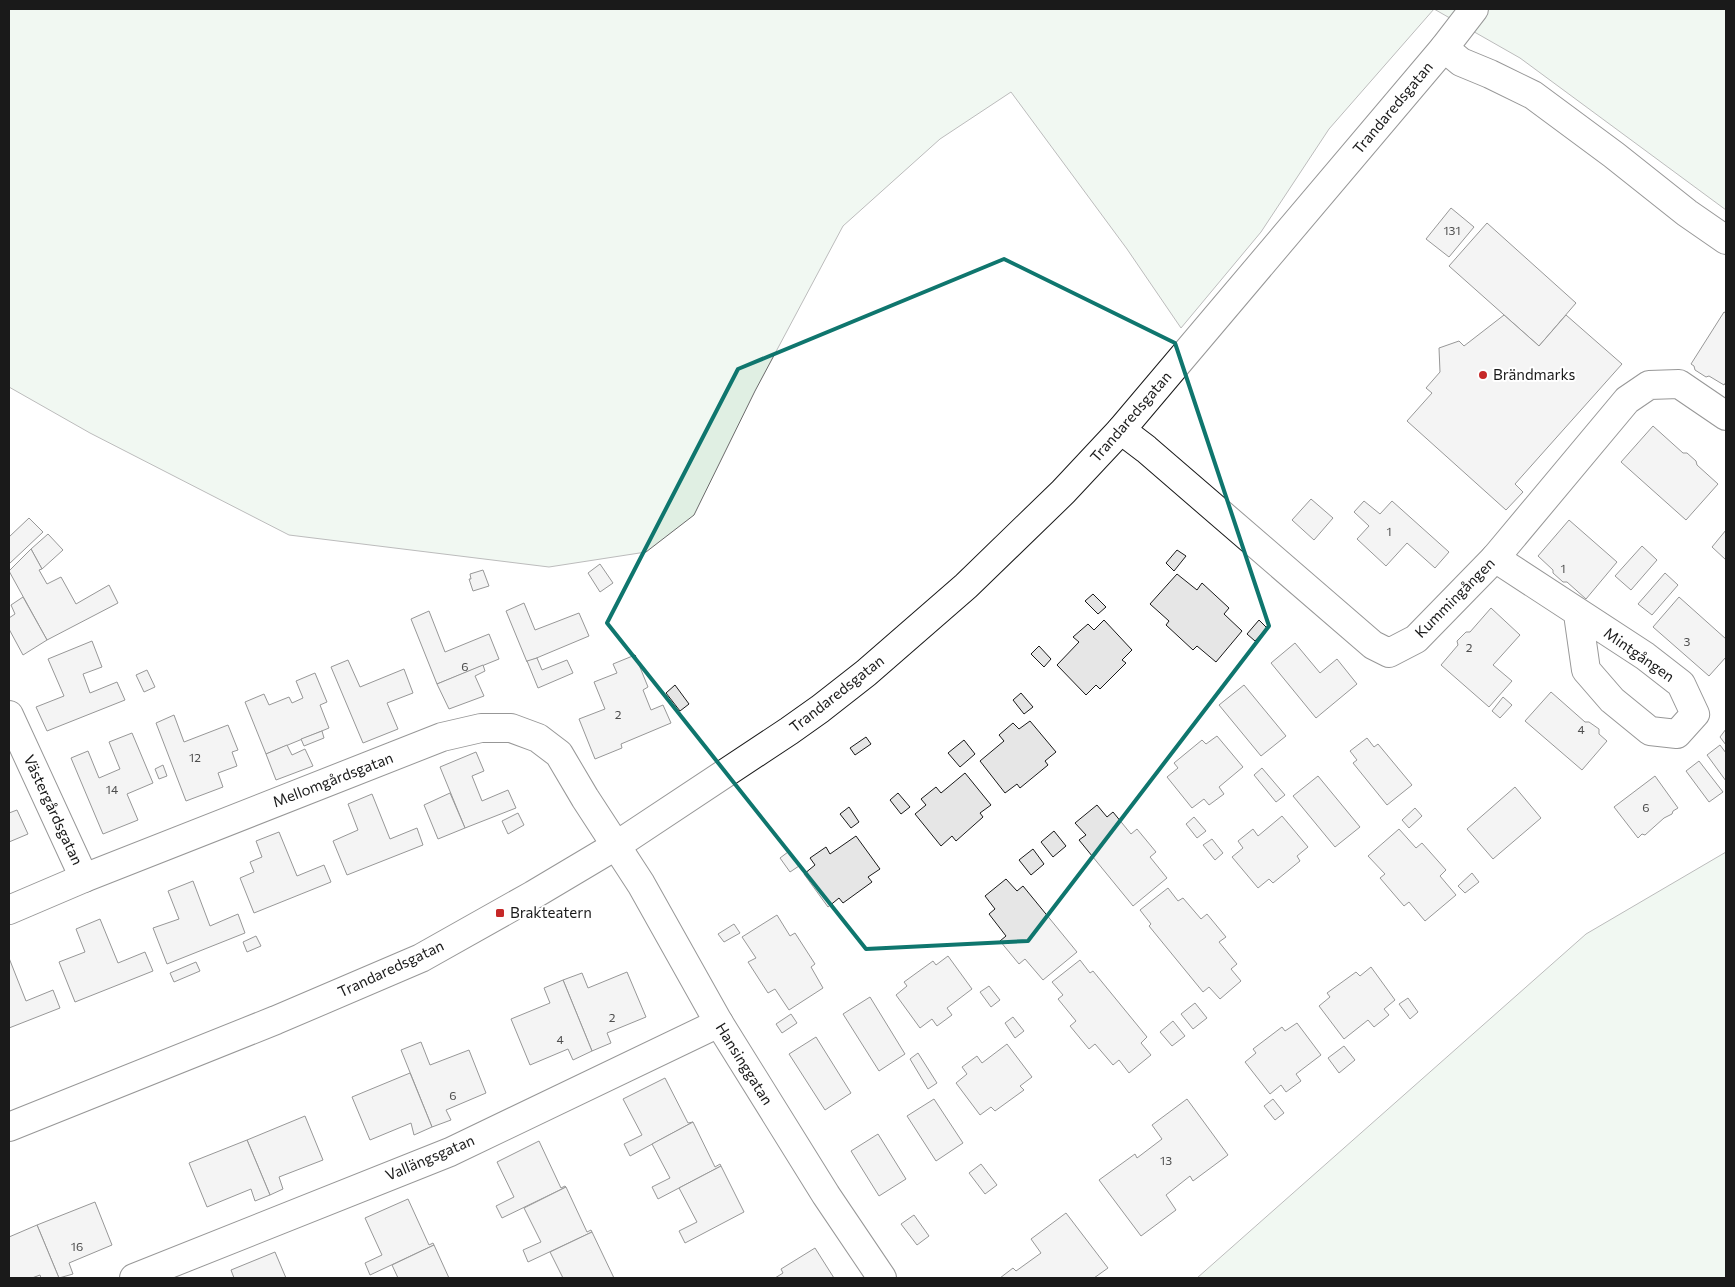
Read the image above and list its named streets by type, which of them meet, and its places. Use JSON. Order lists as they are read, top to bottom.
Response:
{
  "streets": {
    "street": [
      "Trandaredsgatan",
      "Kummingången",
      "Mintgången",
      "Mellomgårdsgatan",
      "Västergårdsgatan",
      "Hansinggatan",
      "Vallängsgatan"
    ]
  },
  "crossings": [
    ["Trandaredsgatan", "Kummingången"],
    ["Trandaredsgatan", "Mellomgårdsgatan"],
    ["Trandaredsgatan", "Hansinggatan"],
    ["Kummingången", "Mintgången"],
    ["Mellomgårdsgatan", "Västergårdsgatan"],
    ["Mellomgårdsgatan", "Hansinggatan"],
    ["Hansinggatan", "Vallängsgatan"]
  ],
  "places": {
    "other": ["Brändmarks"],
    "transit": ["Brakteatern"]
  },
  "house_numbers": [
    "131",
    "1",
    "1",
    "3",
    "2",
    "6",
    "2",
    "4",
    "12",
    "14",
    "6",
    "2",
    "4",
    "6",
    "13",
    "16"
  ]
}
